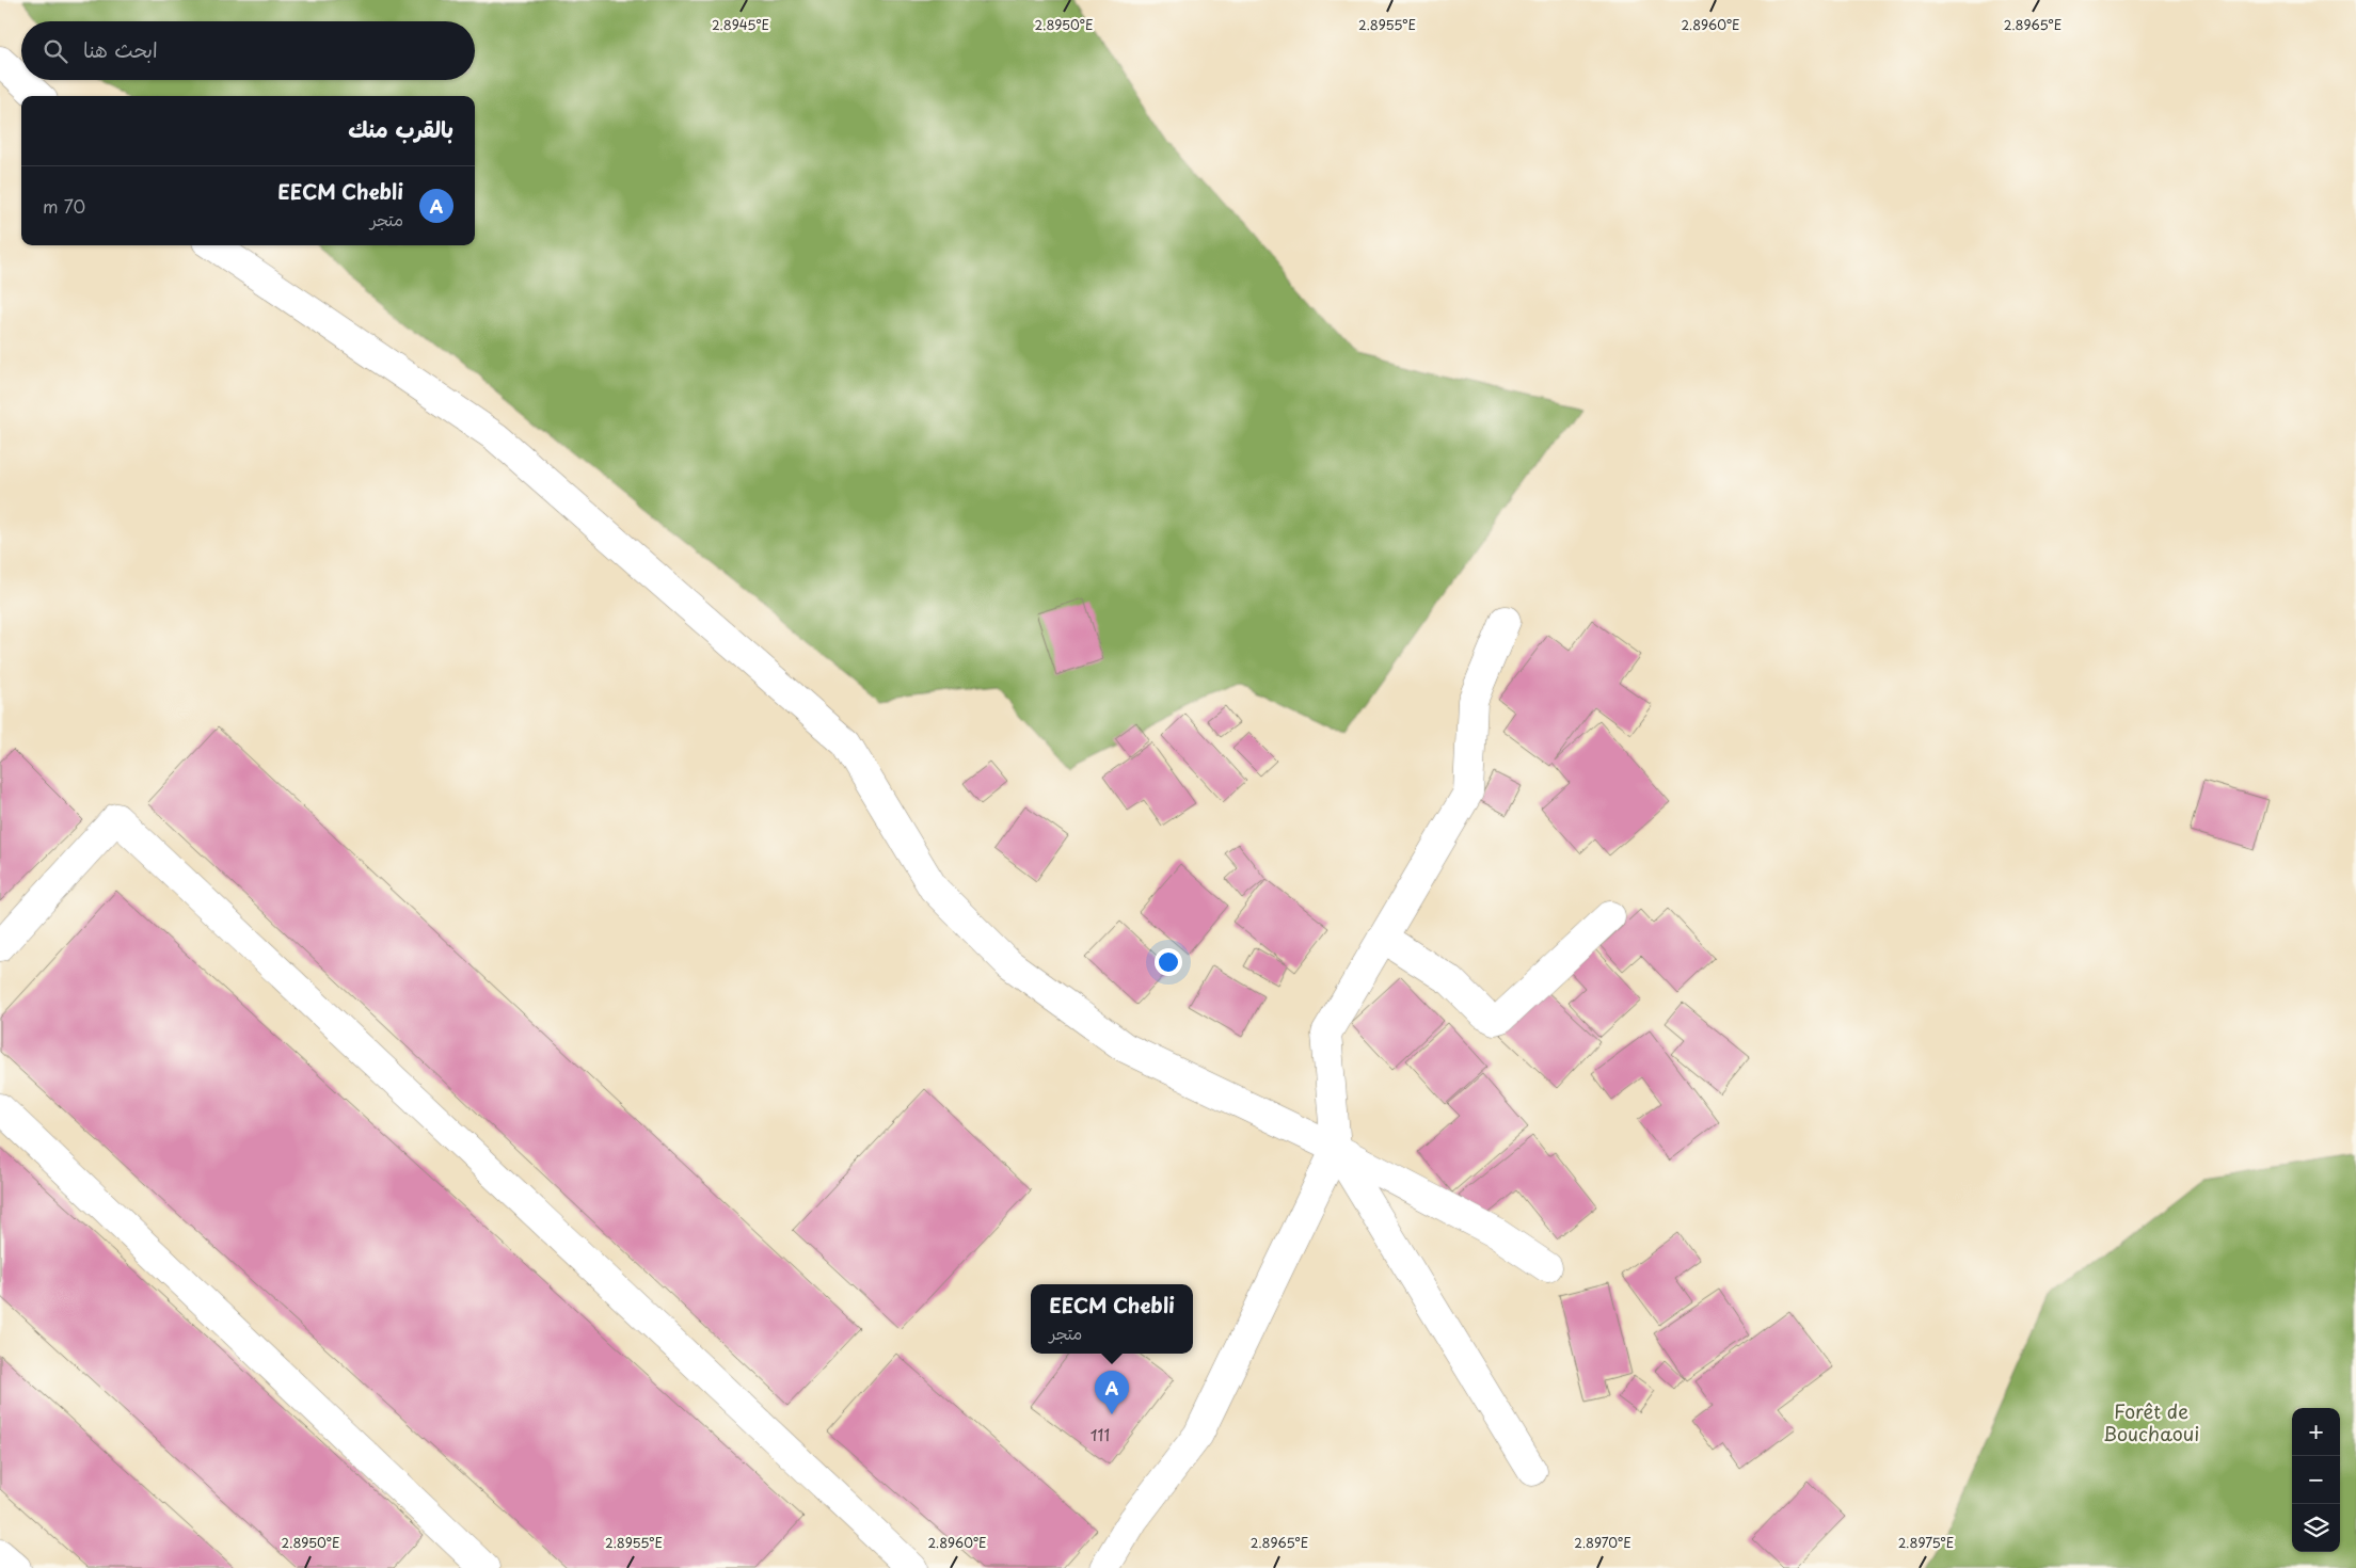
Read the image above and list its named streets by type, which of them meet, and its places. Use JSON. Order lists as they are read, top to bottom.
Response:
{
  "parks": ["Forêt de Bouchaoui"],
  "house_numbers": ["111"],
  "page": {
    "search": "ابحث هنا",
    "heading": "بالقرب منك",
    "list": [
      {
        "mark": "A",
        "name": "EECM Chebli",
        "note": "متجر",
        "value": "70 m"
      }
    ],
    "popup": ["EECM Chebli", "متجر"],
    "pins": "A",
    "map_buttons": ["+", "−"]
  },
  "coordinates": [
    "2.8950°E",
    "2.8955°E",
    "2.8960°E",
    "2.8965°E",
    "2.8945°E",
    "2.8970°E",
    "2.8975°E"
  ]
}
